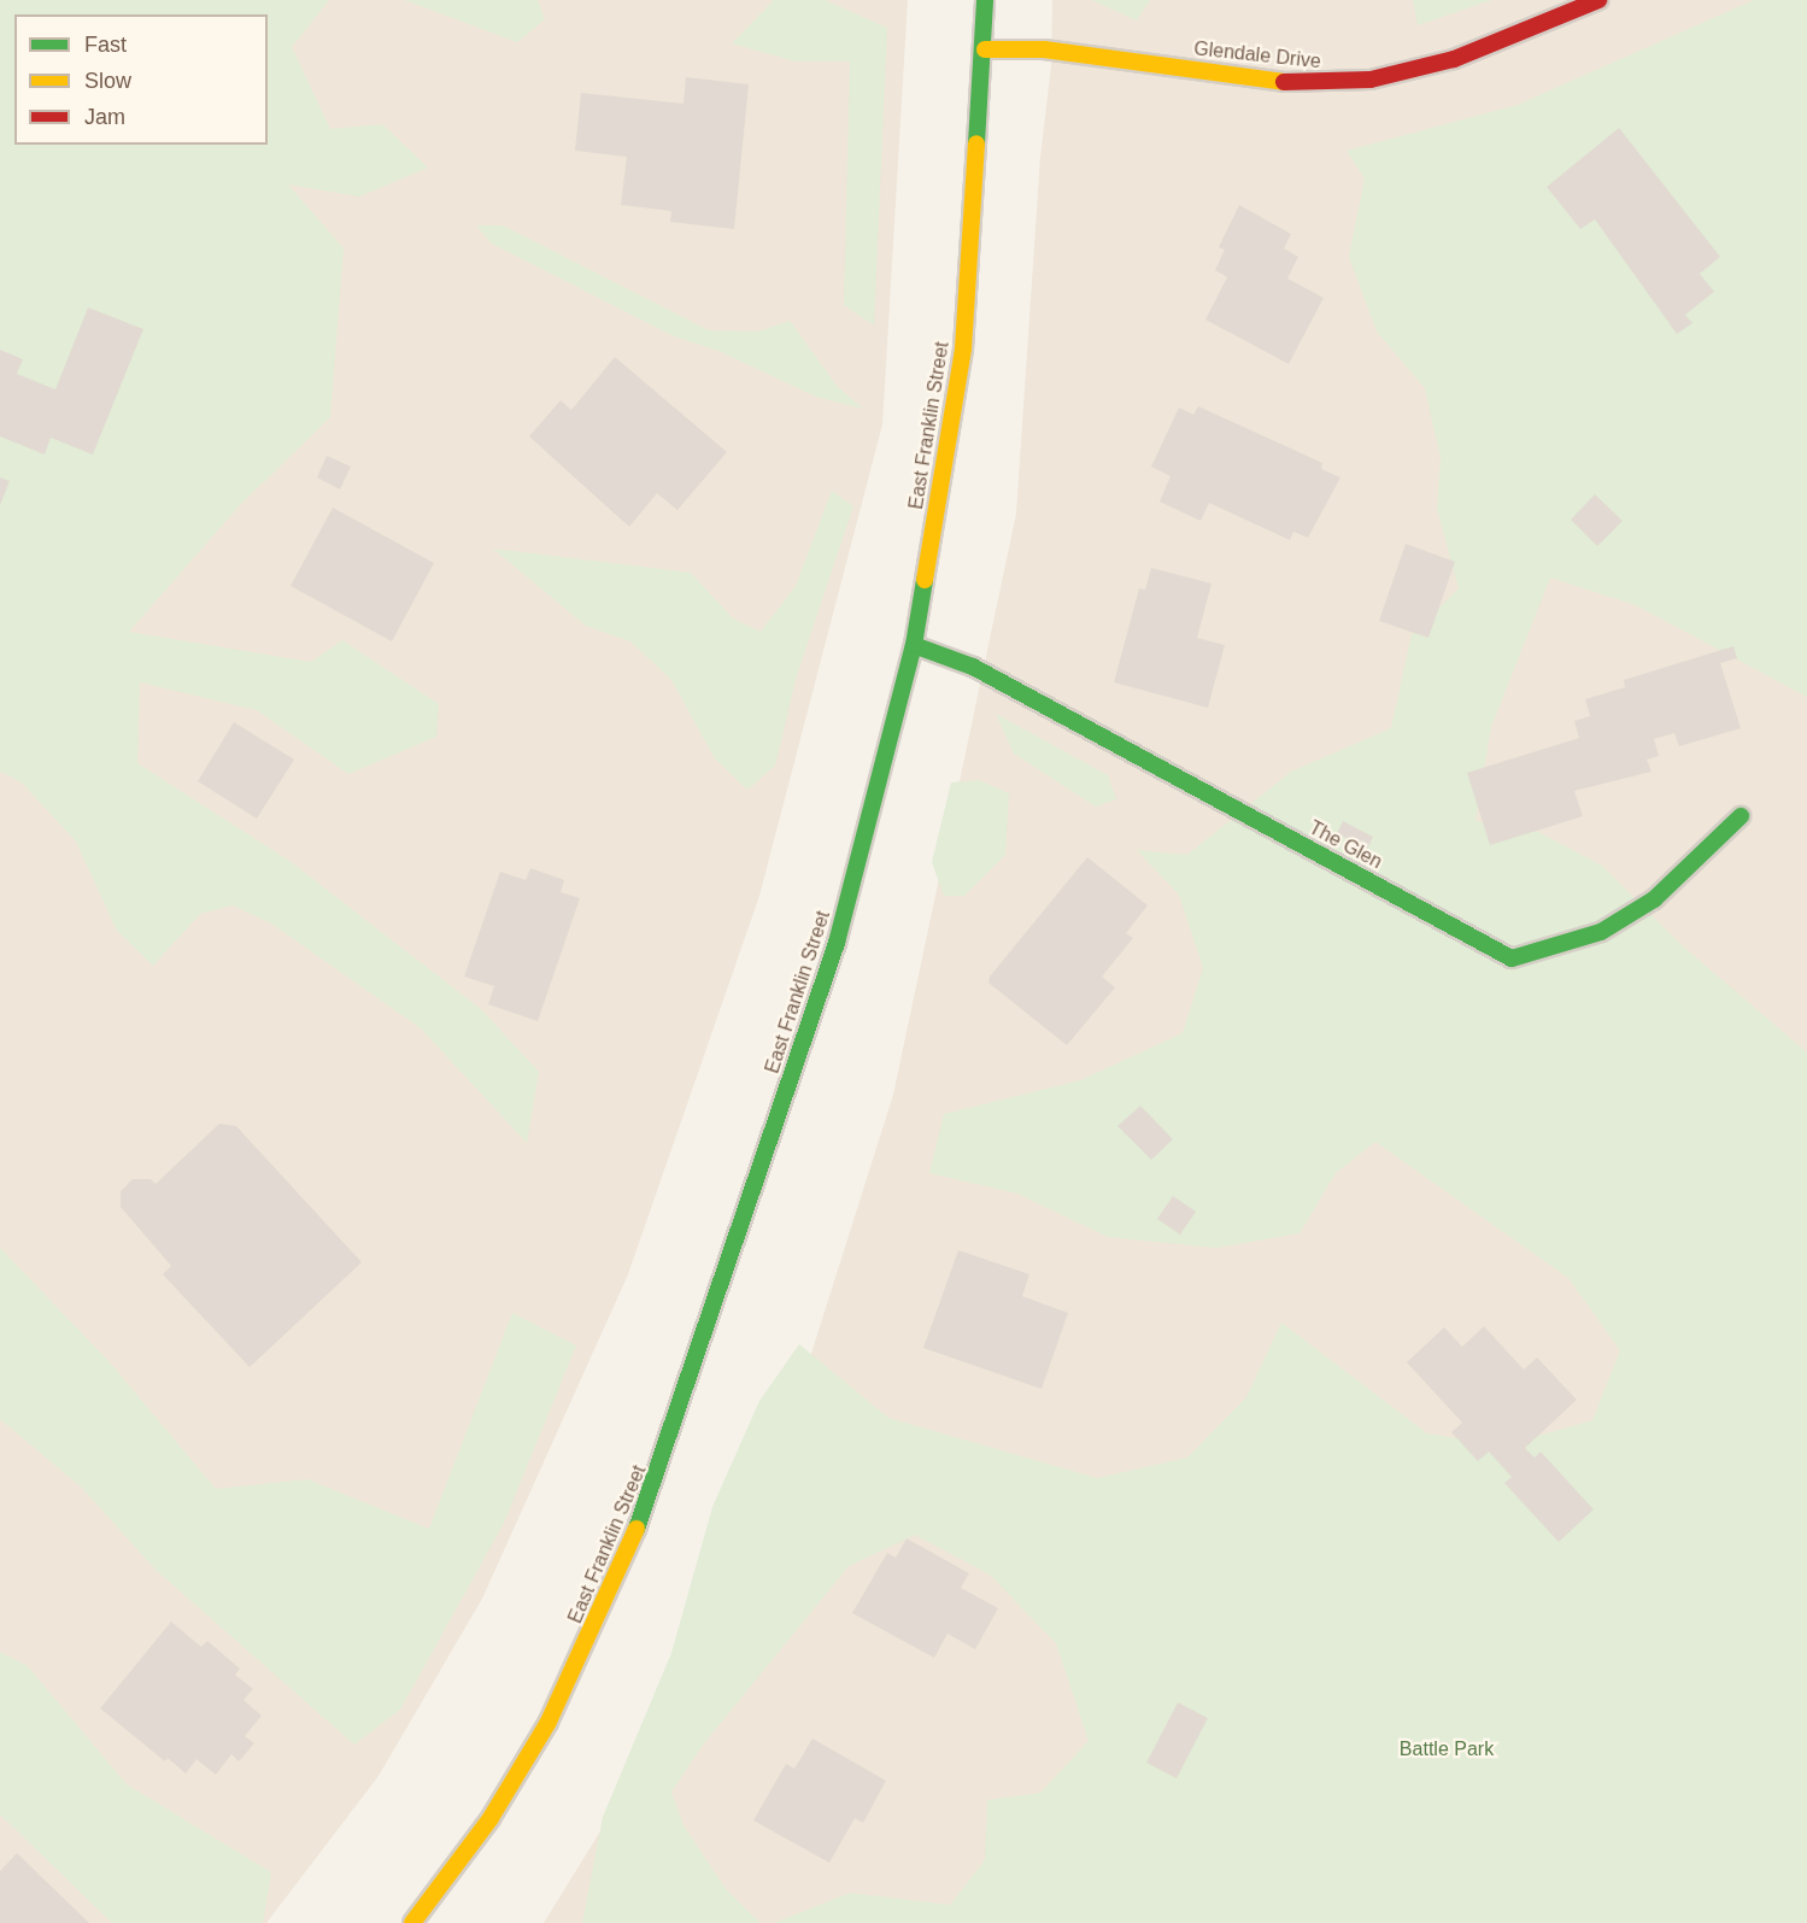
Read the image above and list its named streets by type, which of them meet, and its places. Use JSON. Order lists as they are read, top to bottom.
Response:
{
  "streets": {
    "main road": ["Glendale Drive", "East Franklin Street", "The Glen"]
  },
  "crossings": [
    ["Glendale Drive", "East Franklin Street"],
    ["East Franklin Street", "The Glen"]
  ],
  "parks": ["Battle Park"],
  "legend": ["Fast", "Slow", "Jam"]
}
